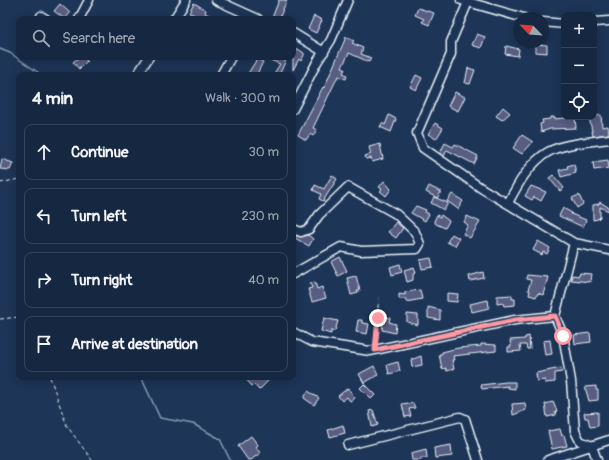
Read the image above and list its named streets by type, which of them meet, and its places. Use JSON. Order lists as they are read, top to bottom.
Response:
{
  "north": "top left",
  "page": {
    "map_buttons": ["+", "−"],
    "search": "Search here",
    "heading": ["4 min", "Walk · 300 m"],
    "list": [
      ["Continue", "30 m"],
      ["Turn left", "230 m"],
      ["Turn right", "40 m"],
      "Arrive at destination"
    ]
  }
}
